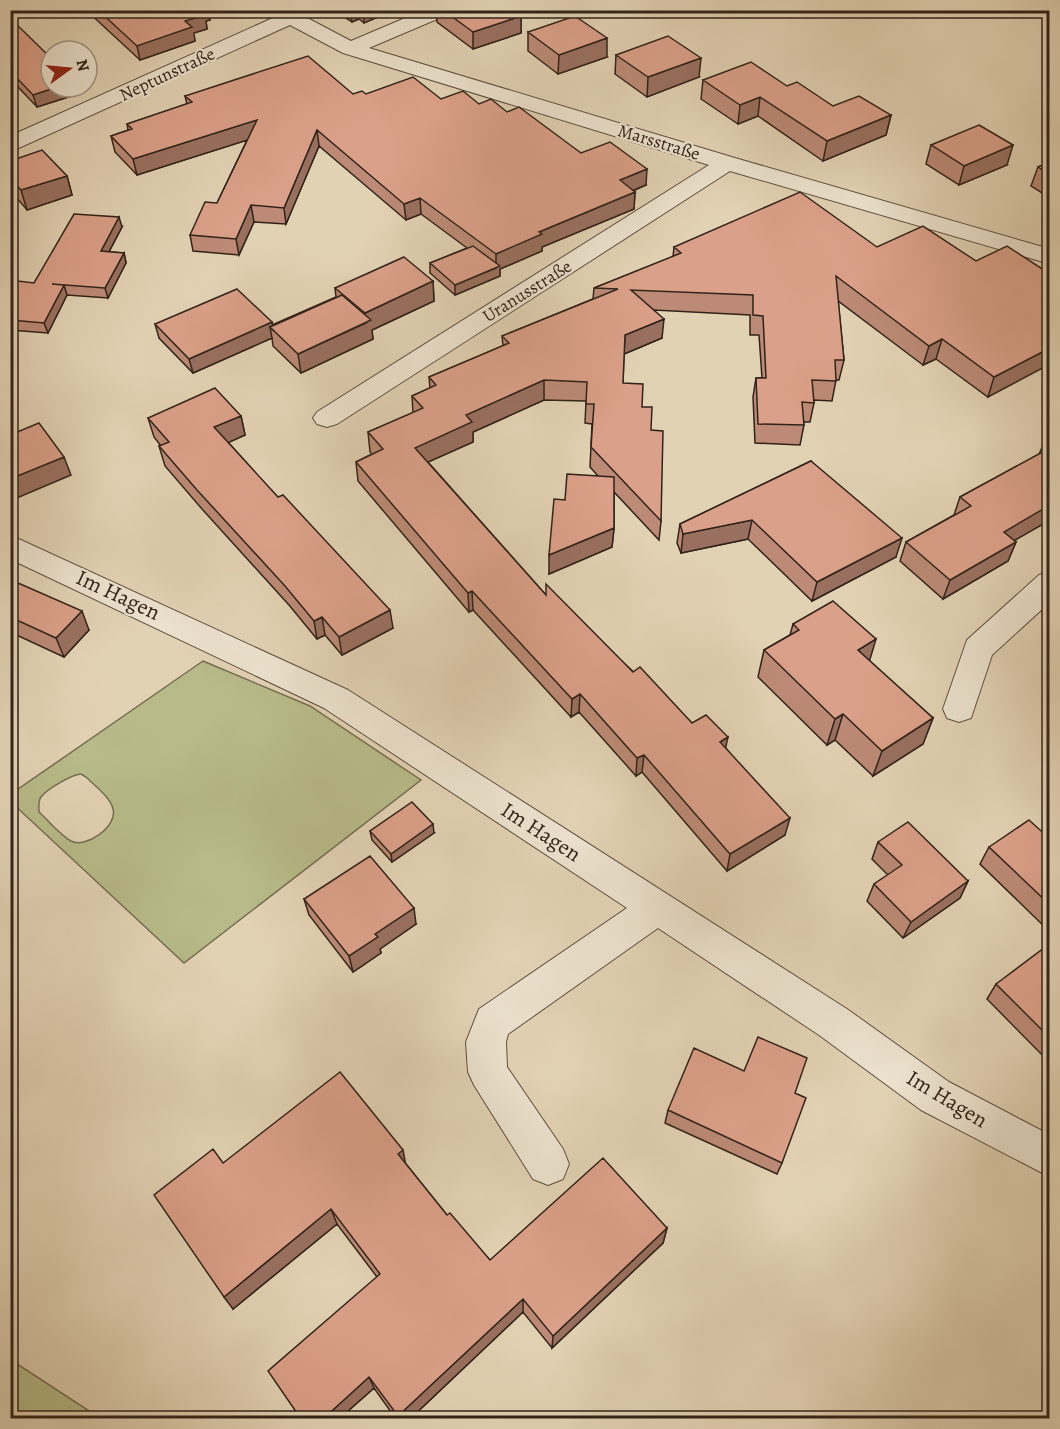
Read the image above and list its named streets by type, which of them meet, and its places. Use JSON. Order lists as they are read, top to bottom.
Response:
{
  "streets": {
    "street": [
      "Neptunstraße",
      "Marsstraße",
      "Uranusstraße",
      "Im Hagen"
    ]
  },
  "crossings": [
    ["Neptunstraße", "Marsstraße"],
    ["Marsstraße", "Uranusstraße"]
  ],
  "north": "right"
}
